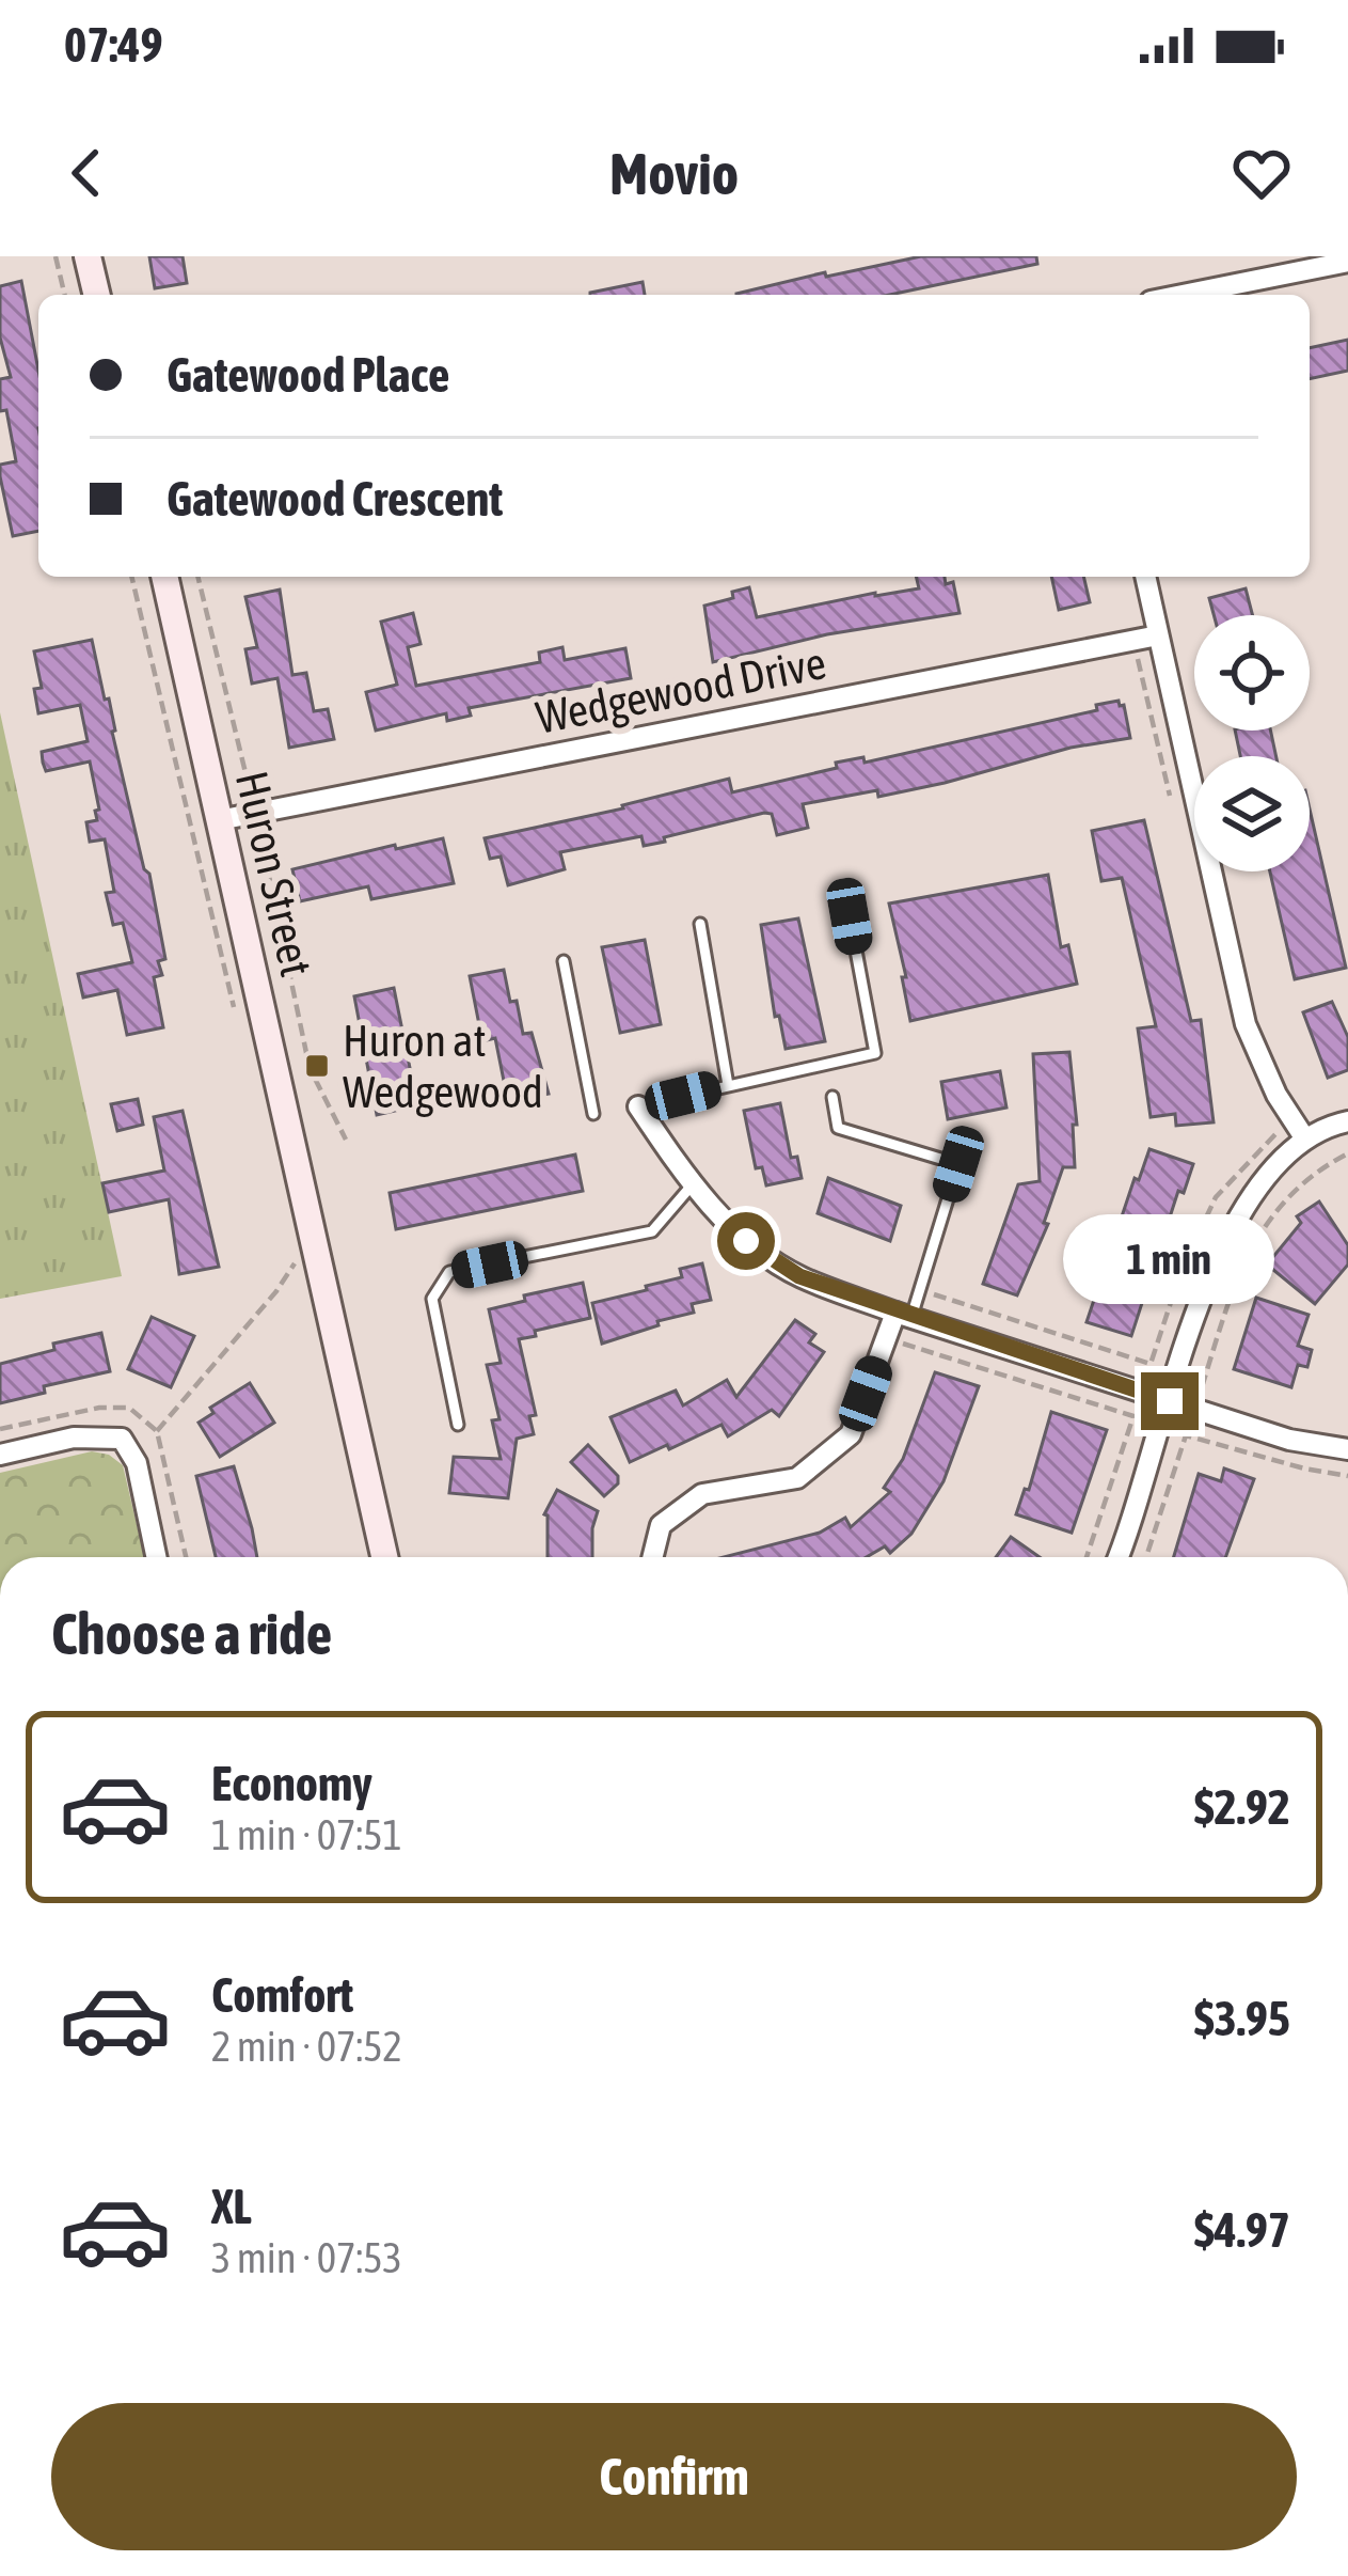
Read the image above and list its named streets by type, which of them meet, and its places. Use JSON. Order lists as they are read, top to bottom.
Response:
{
  "streets": {
    "main road": ["Huron Street"],
    "street": ["Wedgewood Drive"]
  },
  "crossings": [
    ["Wedgewood Drive", "Huron Street"]
  ],
  "places": {
    "transit": ["Huron at Wedgewood"]
  },
  "page": {
    "status": "07:49",
    "header": "Movio",
    "banner": ["Gatewood Place", "Gatewood Crescent"],
    "bubble": "1 min",
    "heading": "Choose a ride",
    "list": [
      {
        "name": "Economy",
        "note": "1 min · 07:51",
        "value": "$2.92"
      },
      {
        "name": "Comfort",
        "note": "2 min · 07:52",
        "value": "$3.95"
      },
      {
        "name": "XL",
        "note": "3 min · 07:53",
        "value": "$4.97"
      }
    ],
    "buttons": "Confirm"
  }
}
